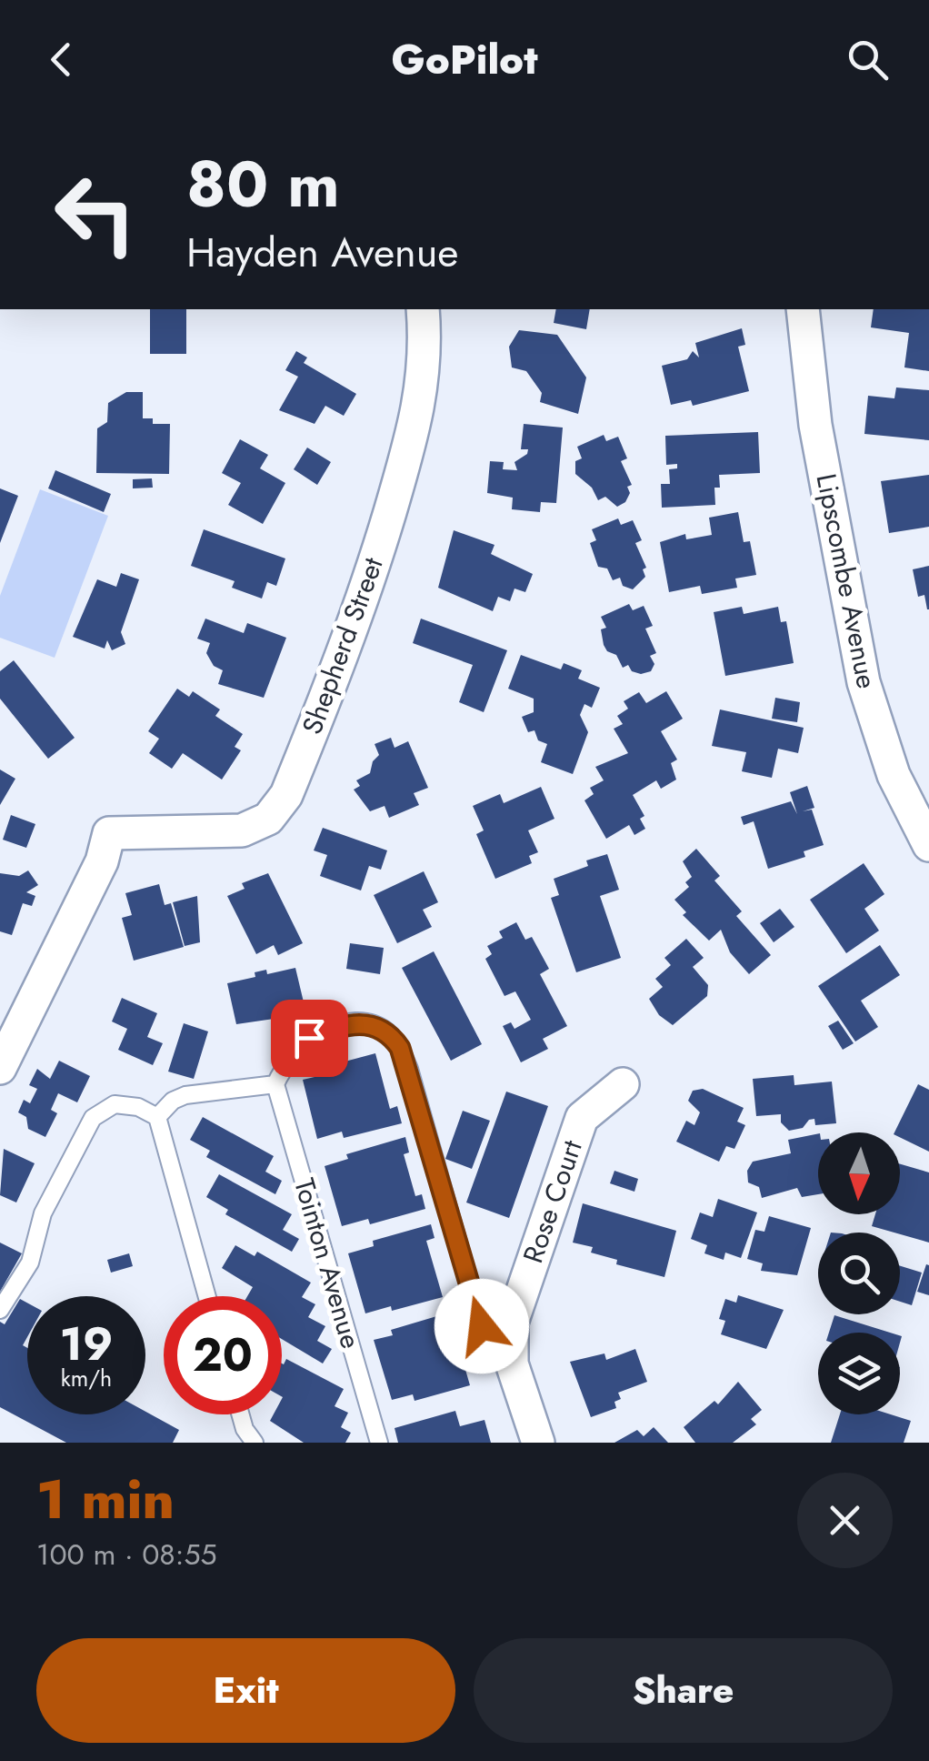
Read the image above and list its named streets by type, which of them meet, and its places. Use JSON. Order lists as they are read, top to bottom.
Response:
{
  "streets": {
    "street": ["Lipscombe Avenue", "Shepherd Street", "Rose Court"],
    "lane": ["Tointon Avenue"]
  },
  "north": "bottom",
  "page": {
    "header": "GoPilot",
    "turn": ["80 m", "Hayden Avenue"],
    "speed": "19 km/h",
    "limit": "20",
    "heading": ["1 min", "100 m · 08:55"],
    "buttons": ["Exit", "Share"]
  }
}
